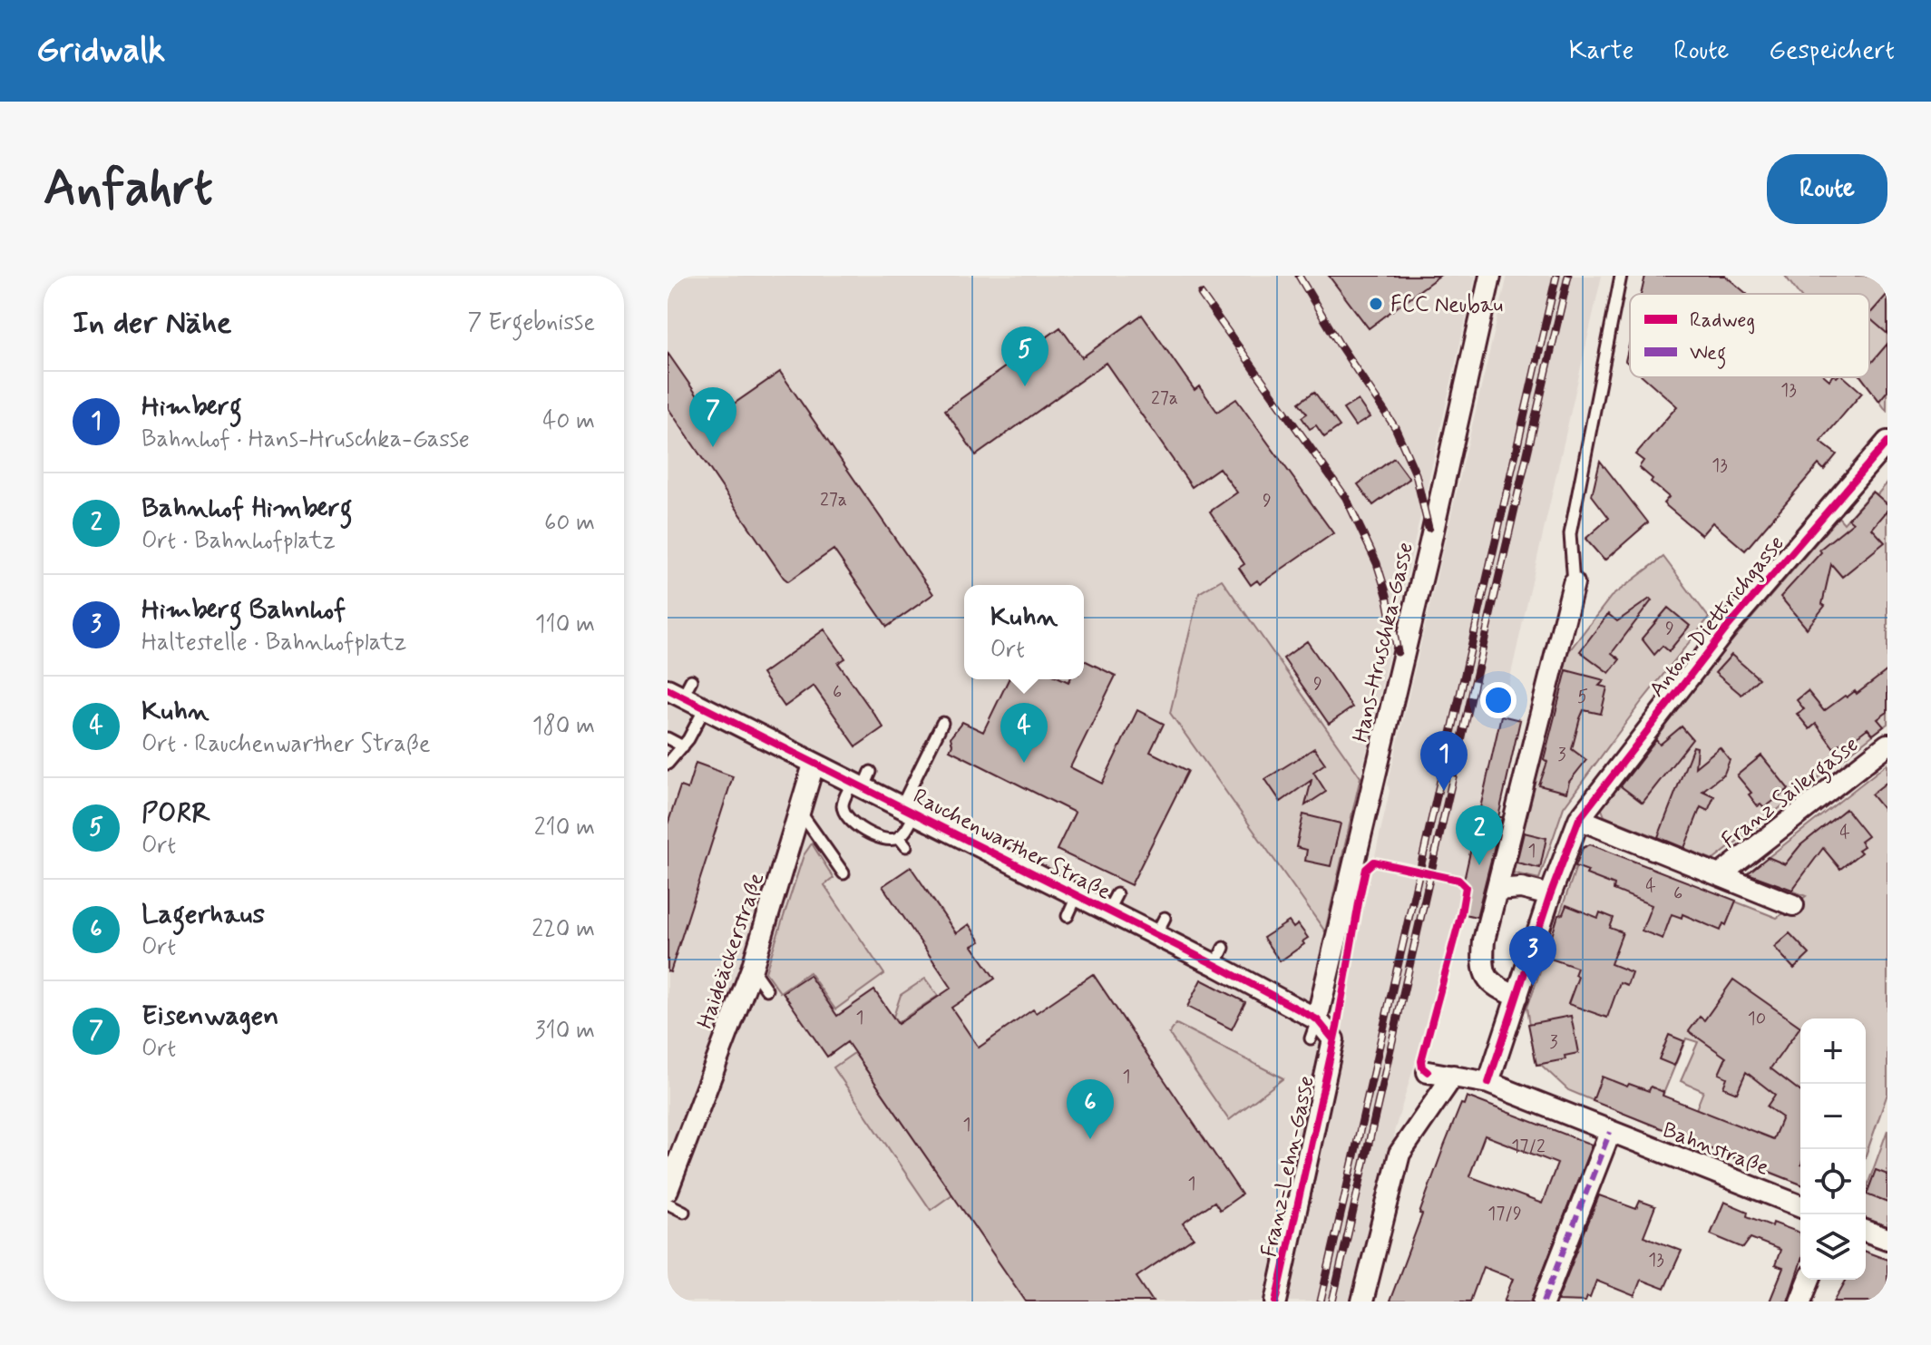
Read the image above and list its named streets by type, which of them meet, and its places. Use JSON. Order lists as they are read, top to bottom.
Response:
{
  "streets": {
    "street": [
      "Anton Diettrichgasse",
      "Hans-Hruschka-Gasse",
      "Franz Sailergasse",
      "Rauchenwarther Straße",
      "Haideäckerstraße",
      "Bahnstraße",
      "Franz-Lehn-Gasse"
    ]
  },
  "crossings": [
    ["Anton Diettrichgasse", "Bahnstraße"],
    ["Hans-Hruschka-Gasse", "Rauchenwarther Straße"],
    ["Rauchenwarther Straße", "Haideäckerstraße"],
    ["Rauchenwarther Straße", "Franz-Lehn-Gasse"]
  ],
  "places": ["FCC Neubau"],
  "house_numbers": [
    "13",
    "27a",
    "13",
    "27a",
    "9",
    "9",
    "9",
    "6",
    "5",
    "3",
    "4",
    "1",
    "4",
    "6",
    "1",
    "10",
    "3",
    "1",
    "1",
    "17/2",
    "1",
    "17/9",
    "13"
  ],
  "legend": ["Radweg", "Weg"],
  "page": {
    "header": "Gridwalk",
    "nav": ["Karte", "Route", "Gespeichert"],
    "buttons": "Route",
    "title": "Anfahrt",
    "heading": ["In der Nähe", "7 Ergebnisse"],
    "pins": [
      "5",
      "7",
      "4",
      "1",
      "2",
      "3",
      "6"
    ],
    "list": [
      {
        "mark": "1",
        "name": "Himberg",
        "note": "Bahnhof · Hans-Hruschka-Gasse",
        "value": "40 m"
      },
      {
        "mark": "2",
        "name": "Bahnhof Himberg",
        "note": "Ort · Bahnhofplatz",
        "value": "60 m"
      },
      {
        "mark": "3",
        "name": "Himberg Bahnhof",
        "note": "Haltestelle · Bahnhofplatz",
        "value": "110 m"
      },
      {
        "mark": "4",
        "name": "Kuhn",
        "note": "Ort · Rauchenwarther Straße",
        "value": "180 m"
      },
      {
        "mark": "5",
        "name": "PORR",
        "note": "Ort",
        "value": "210 m"
      },
      {
        "mark": "6",
        "name": "Lagerhaus",
        "note": "Ort",
        "value": "220 m"
      },
      {
        "mark": "7",
        "name": "Eisenwagen",
        "note": "Ort",
        "value": "310 m"
      }
    ],
    "popup": ["Kuhn", "Ort"],
    "map_buttons": ["+", "−"]
  }
}
